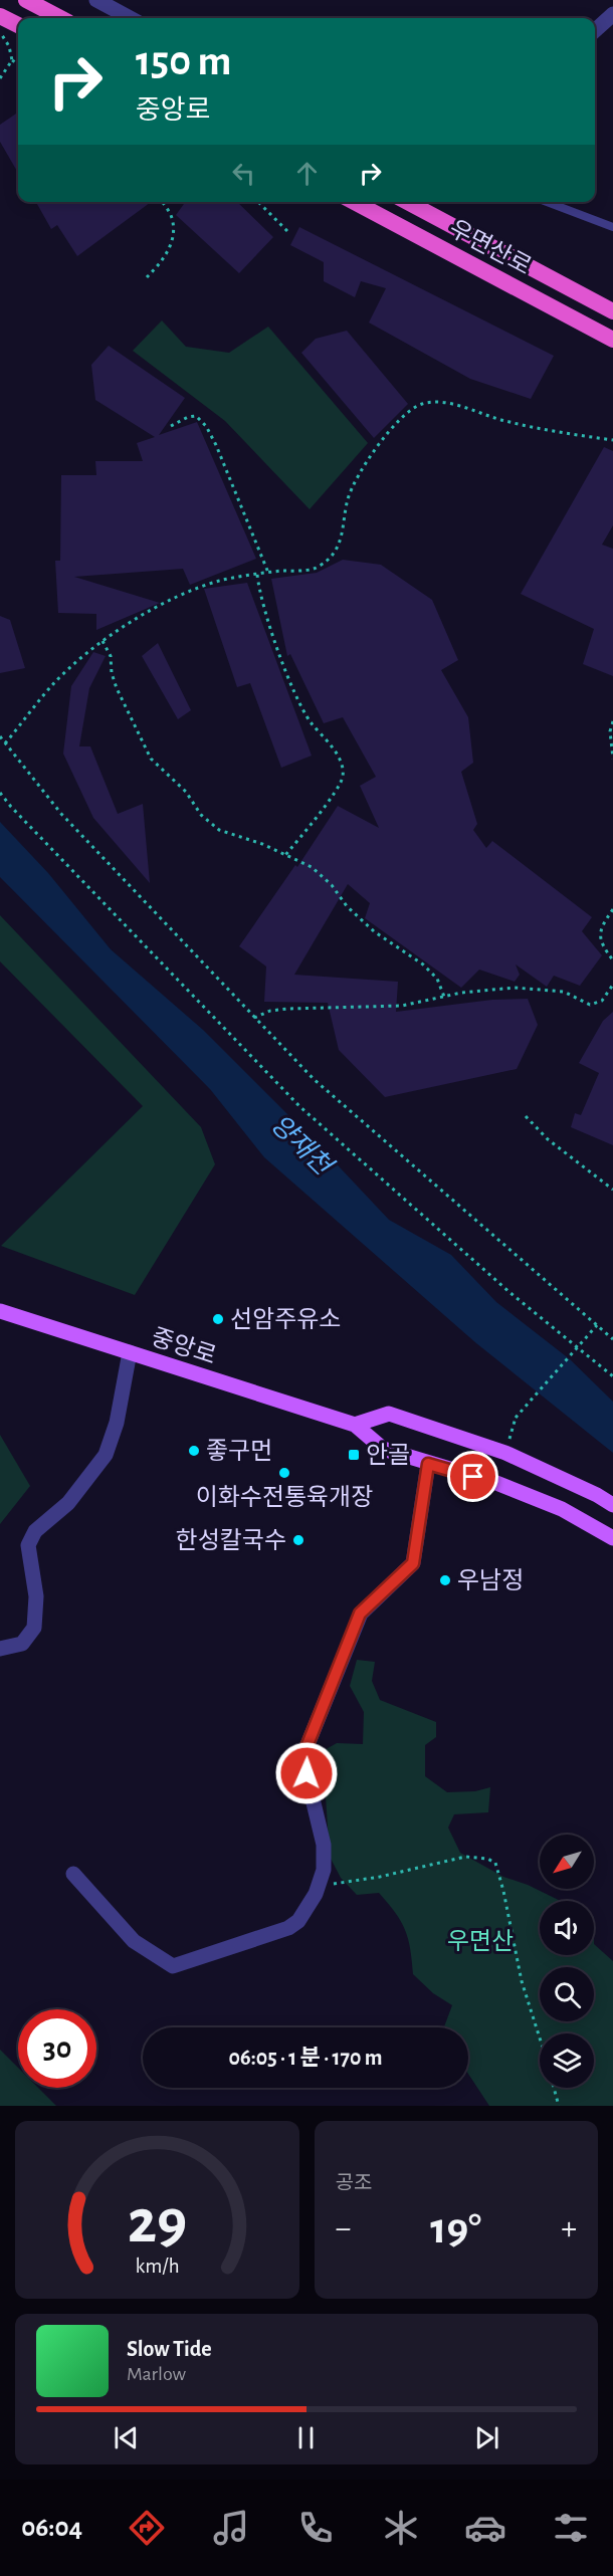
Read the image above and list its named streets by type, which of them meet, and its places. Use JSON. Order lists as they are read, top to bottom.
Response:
{
  "streets": {
    "highway": ["우면산로"],
    "main road": ["중앙로"]
  },
  "water": ["양재천"],
  "parks": ["우면산"],
  "places": {
    "other": [
      "선암주유소",
      "좋구먼",
      "이화수전통육개장",
      "한성칼국수",
      "우남정"
    ],
    "transit": ["안골"]
  },
  "north": "bottom left",
  "page": {
    "turn": ["150 m", "중앙로"],
    "limit": "30",
    "trip": "06:05 · 1 분 · 170 m",
    "tile": "공조",
    "heat": ["−", "19°", "+"],
    "song": ["Slow Tide", "Marlow"],
    "tabs": "06:04",
    "gauge": ["29", "km/h"]
  }
}
